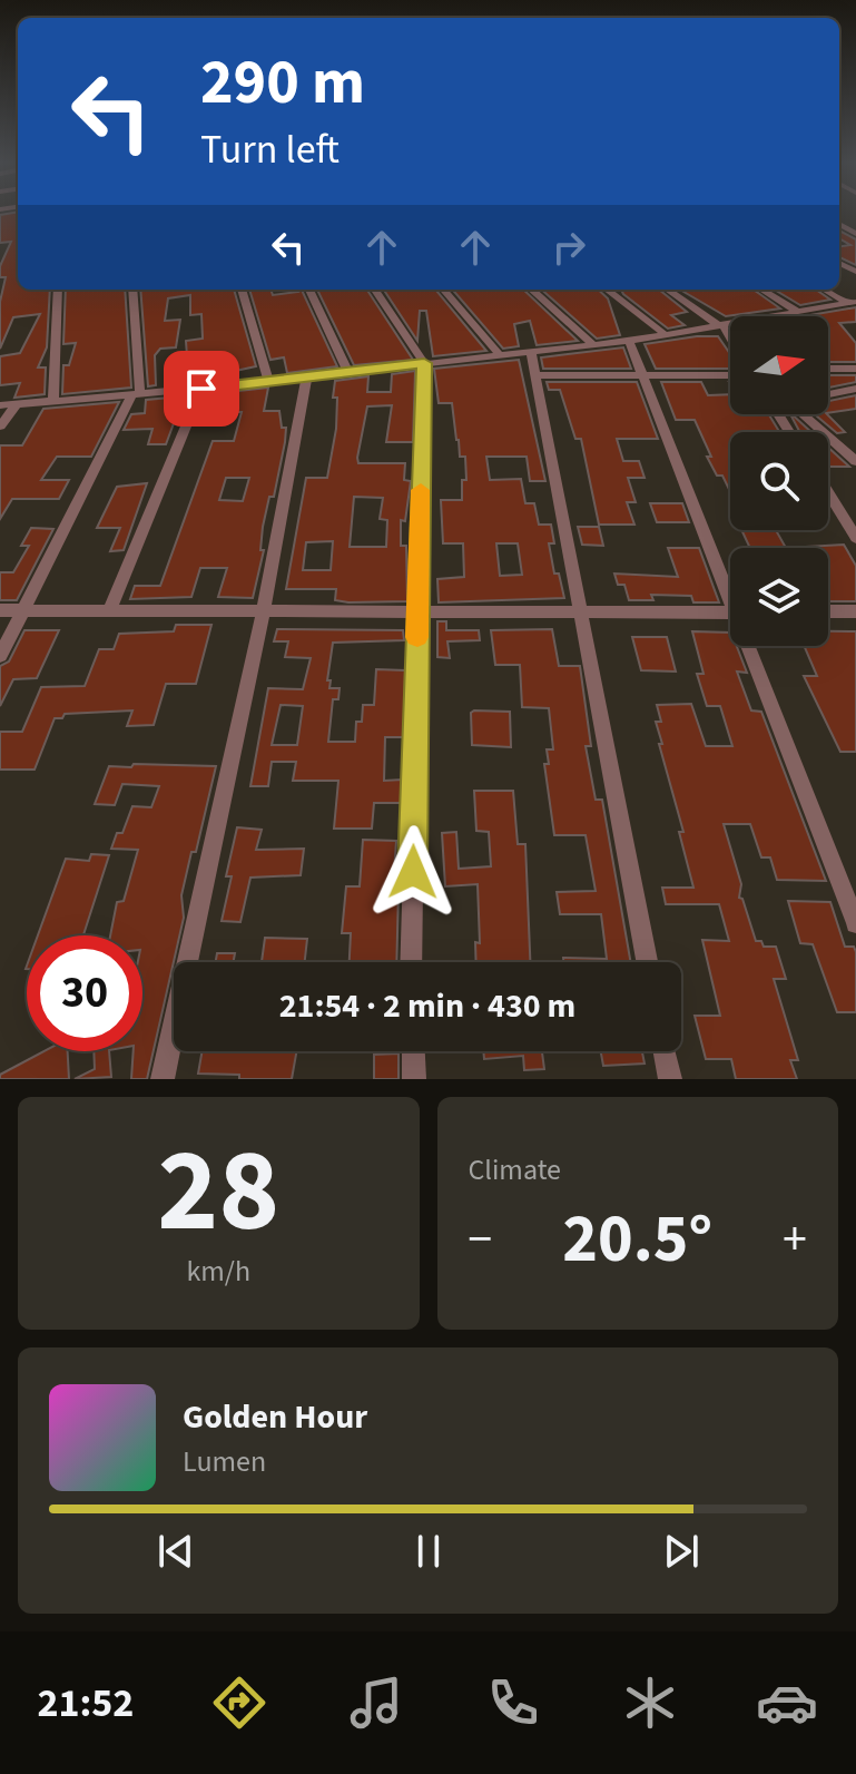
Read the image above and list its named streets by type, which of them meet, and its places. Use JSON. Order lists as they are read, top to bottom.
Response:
{
  "north": "right",
  "page": {
    "turn": ["290 m", "Turn left"],
    "limit": "30",
    "trip": "21:54 · 2 min · 430 m",
    "tile": [
      ["28", "km/h"],
      "Climate"
    ],
    "heat": ["−", "20.5°", "+"],
    "song": ["Golden Hour", "Lumen"],
    "tabs": "21:52"
  }
}
